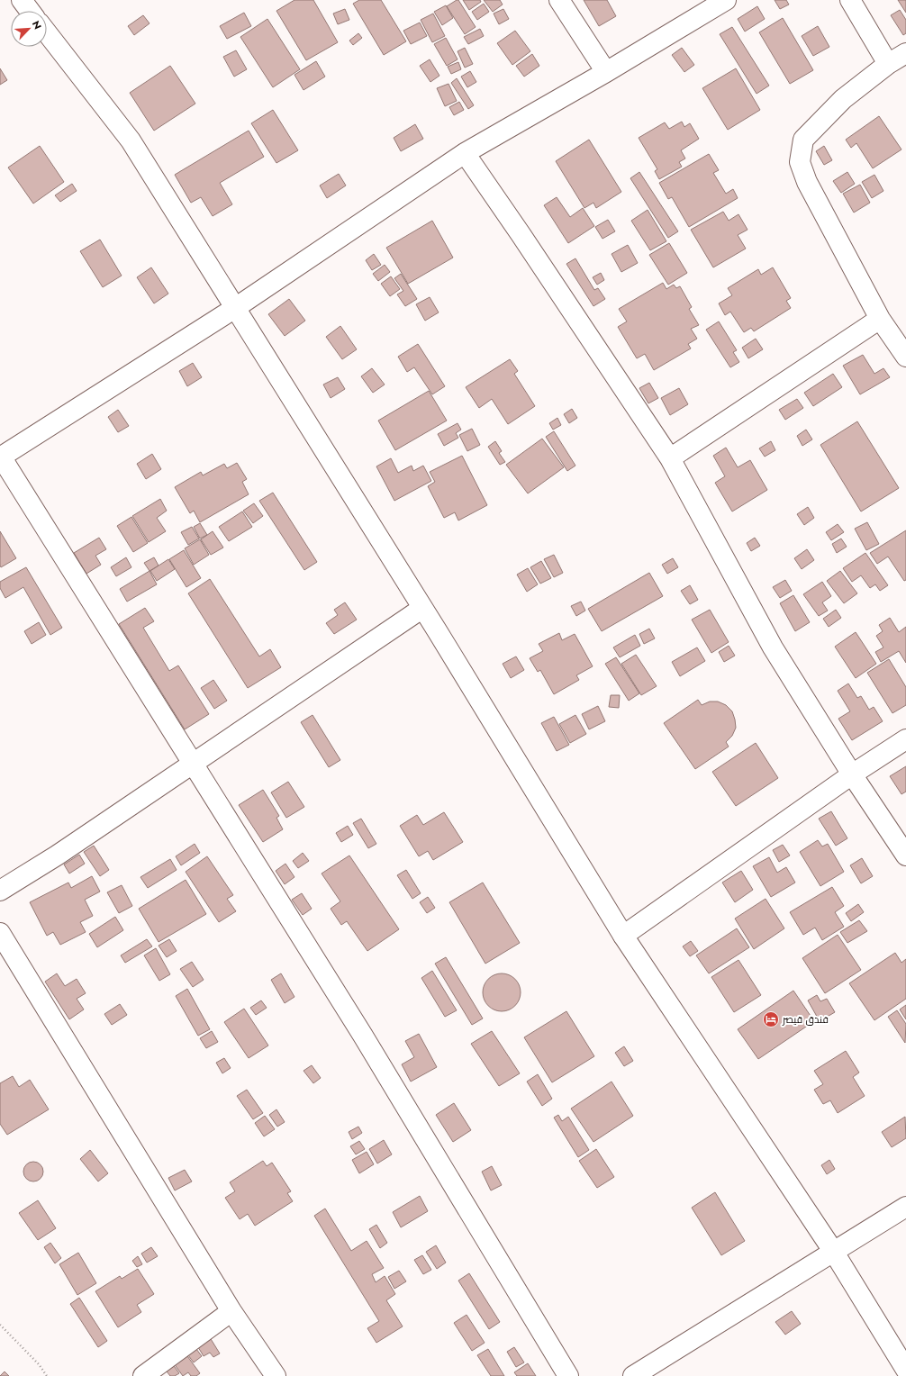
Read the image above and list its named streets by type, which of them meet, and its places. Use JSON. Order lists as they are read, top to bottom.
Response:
{
  "places": {
    "hotel": ["فندق قيصر"]
  },
  "north": "top right"
}
